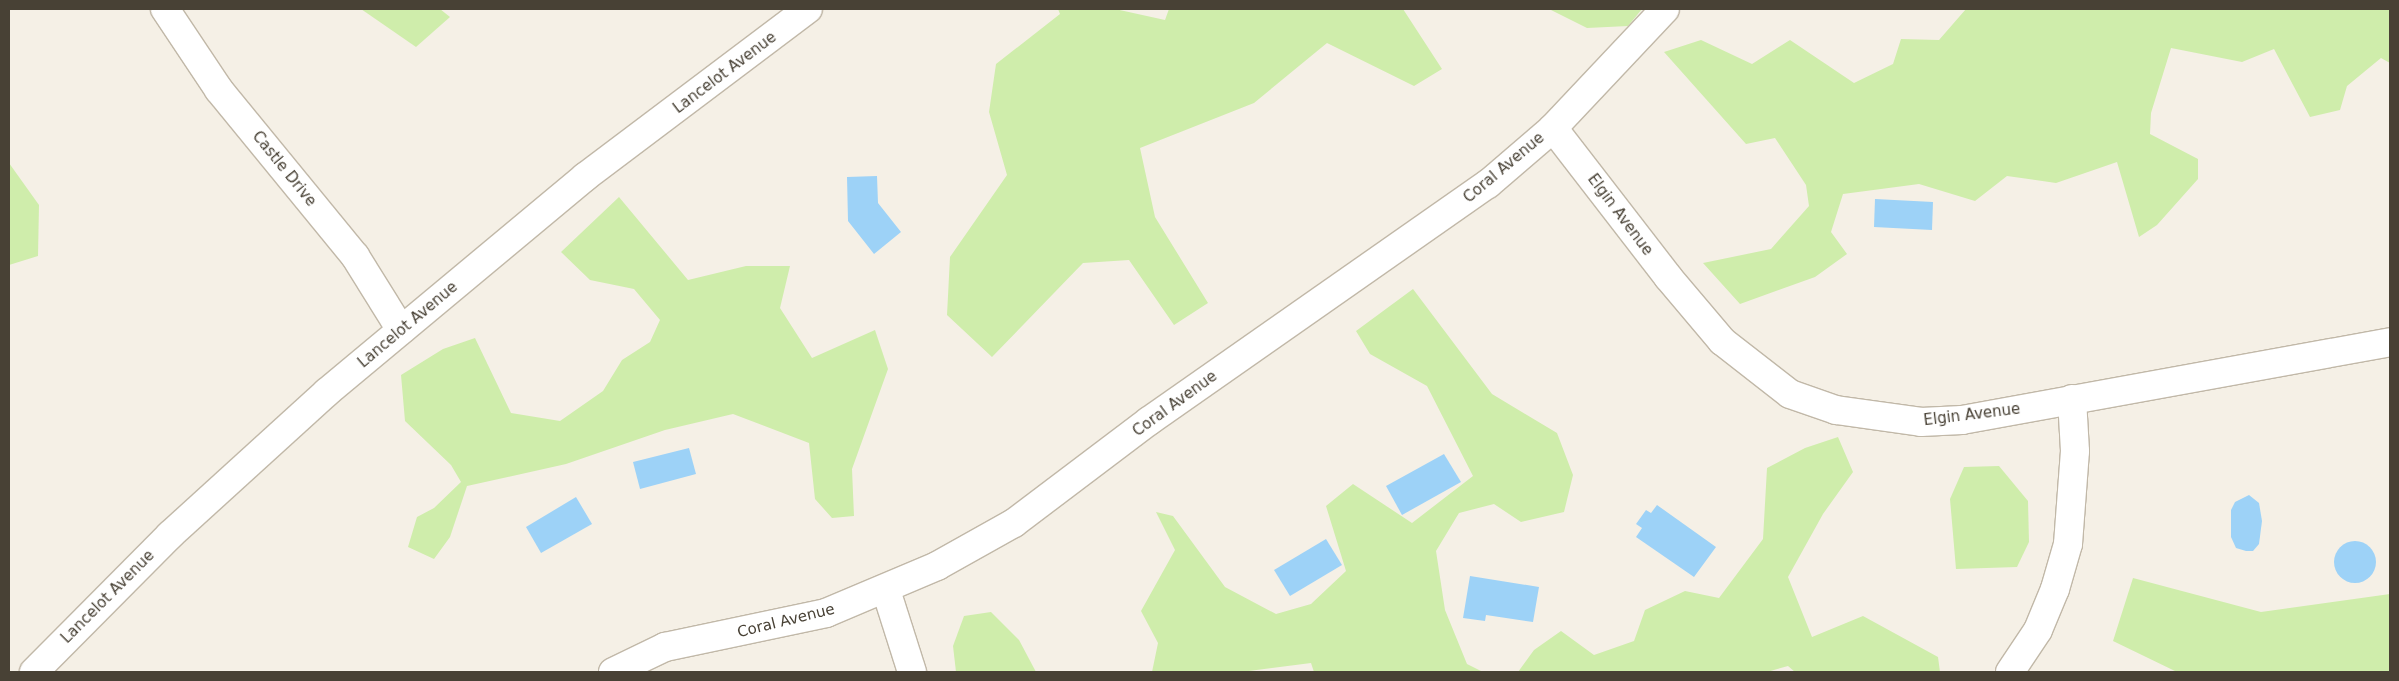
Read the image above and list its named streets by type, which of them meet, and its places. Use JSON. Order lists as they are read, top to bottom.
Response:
{
  "streets": {
    "street": [
      "Lancelot Avenue",
      "Coral Avenue",
      "Castle Drive",
      "Elgin Avenue"
    ]
  },
  "crossings": [
    ["Lancelot Avenue", "Castle Drive"],
    ["Coral Avenue", "Elgin Avenue"]
  ]
}
